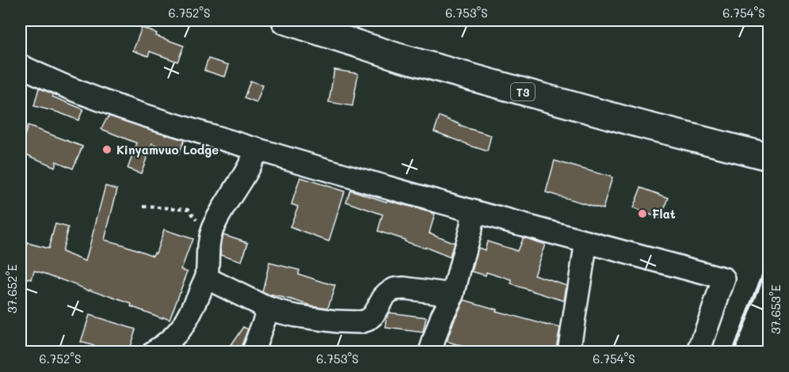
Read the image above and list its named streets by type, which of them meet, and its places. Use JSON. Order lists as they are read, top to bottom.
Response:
{
  "streets": {
    "highway": ["T3"]
  },
  "places": ["Kinyamvuo Lodge", "Flat"],
  "coordinates": [
    "6.752°S",
    "6.753°S",
    "6.754°S",
    "37.652°E",
    "37.653°E"
  ]
}
